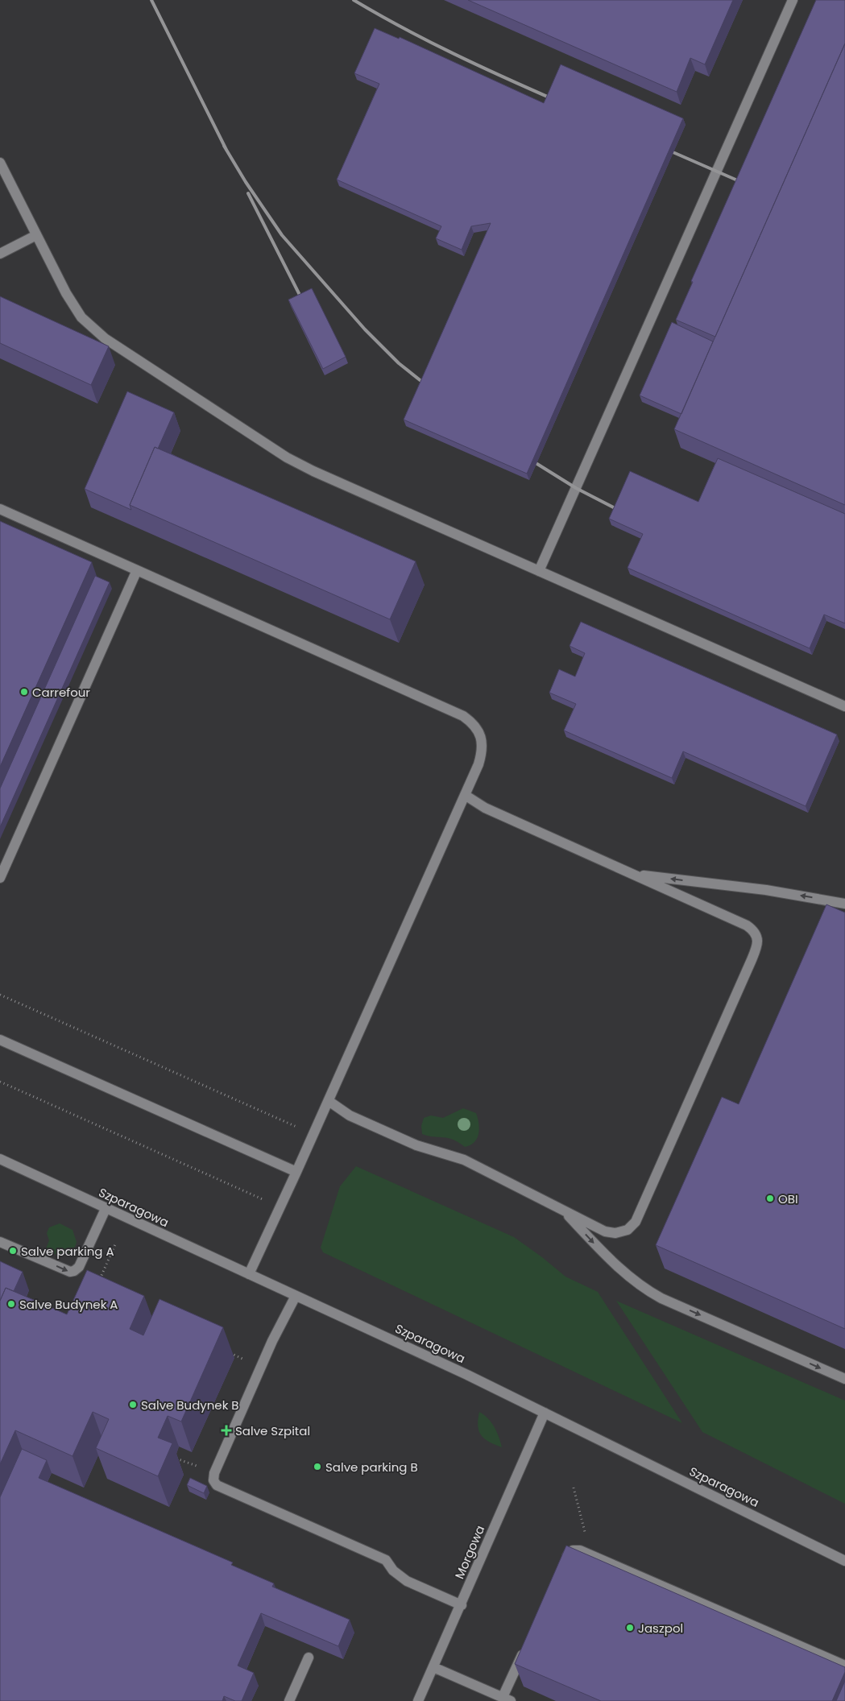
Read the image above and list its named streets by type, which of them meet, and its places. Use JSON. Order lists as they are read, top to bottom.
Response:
{
  "streets": {
    "street": ["Szparagowa", "Morgowa"]
  },
  "crossings": [
    ["Szparagowa", "Morgowa"]
  ],
  "places": {
    "other": [
      "Carrefour",
      "OBI",
      "Salve parking A",
      "Salve Budynek A",
      "Salve Budynek B",
      "Salve parking B",
      "Jaszpol"
    ],
    "health": ["Salve Szpital"]
  }
}
